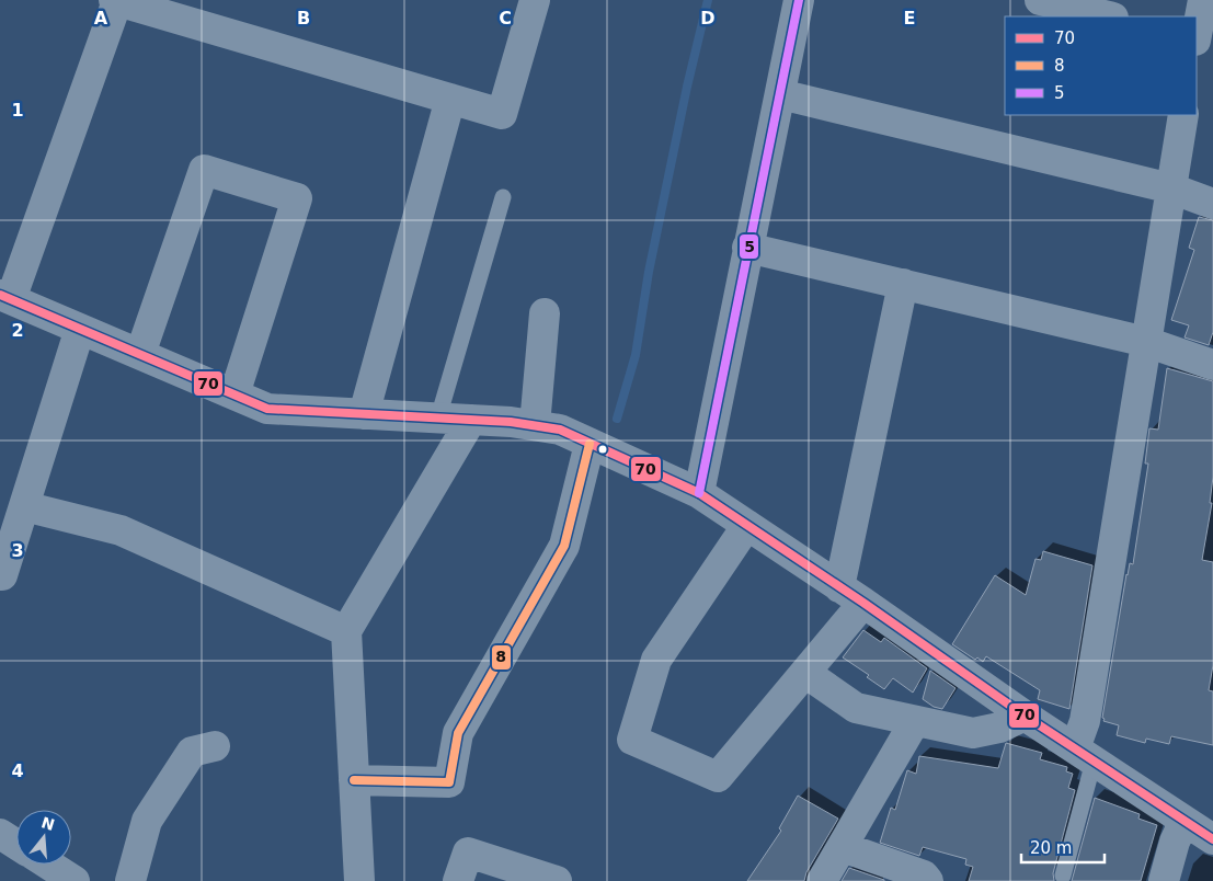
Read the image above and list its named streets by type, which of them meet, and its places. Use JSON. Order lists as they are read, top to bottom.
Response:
{
  "lines": ["transit line 5", "transit line 70", "transit line 8"],
  "legend": ["70", "8", "5"],
  "scale_bar": "20 m",
  "north": "top",
  "grid": {
    "columns": [
      "A",
      "B",
      "C",
      "D",
      "E"
    ],
    "rows": [
      "1",
      "2",
      "3",
      "4"
    ]
  }
}
